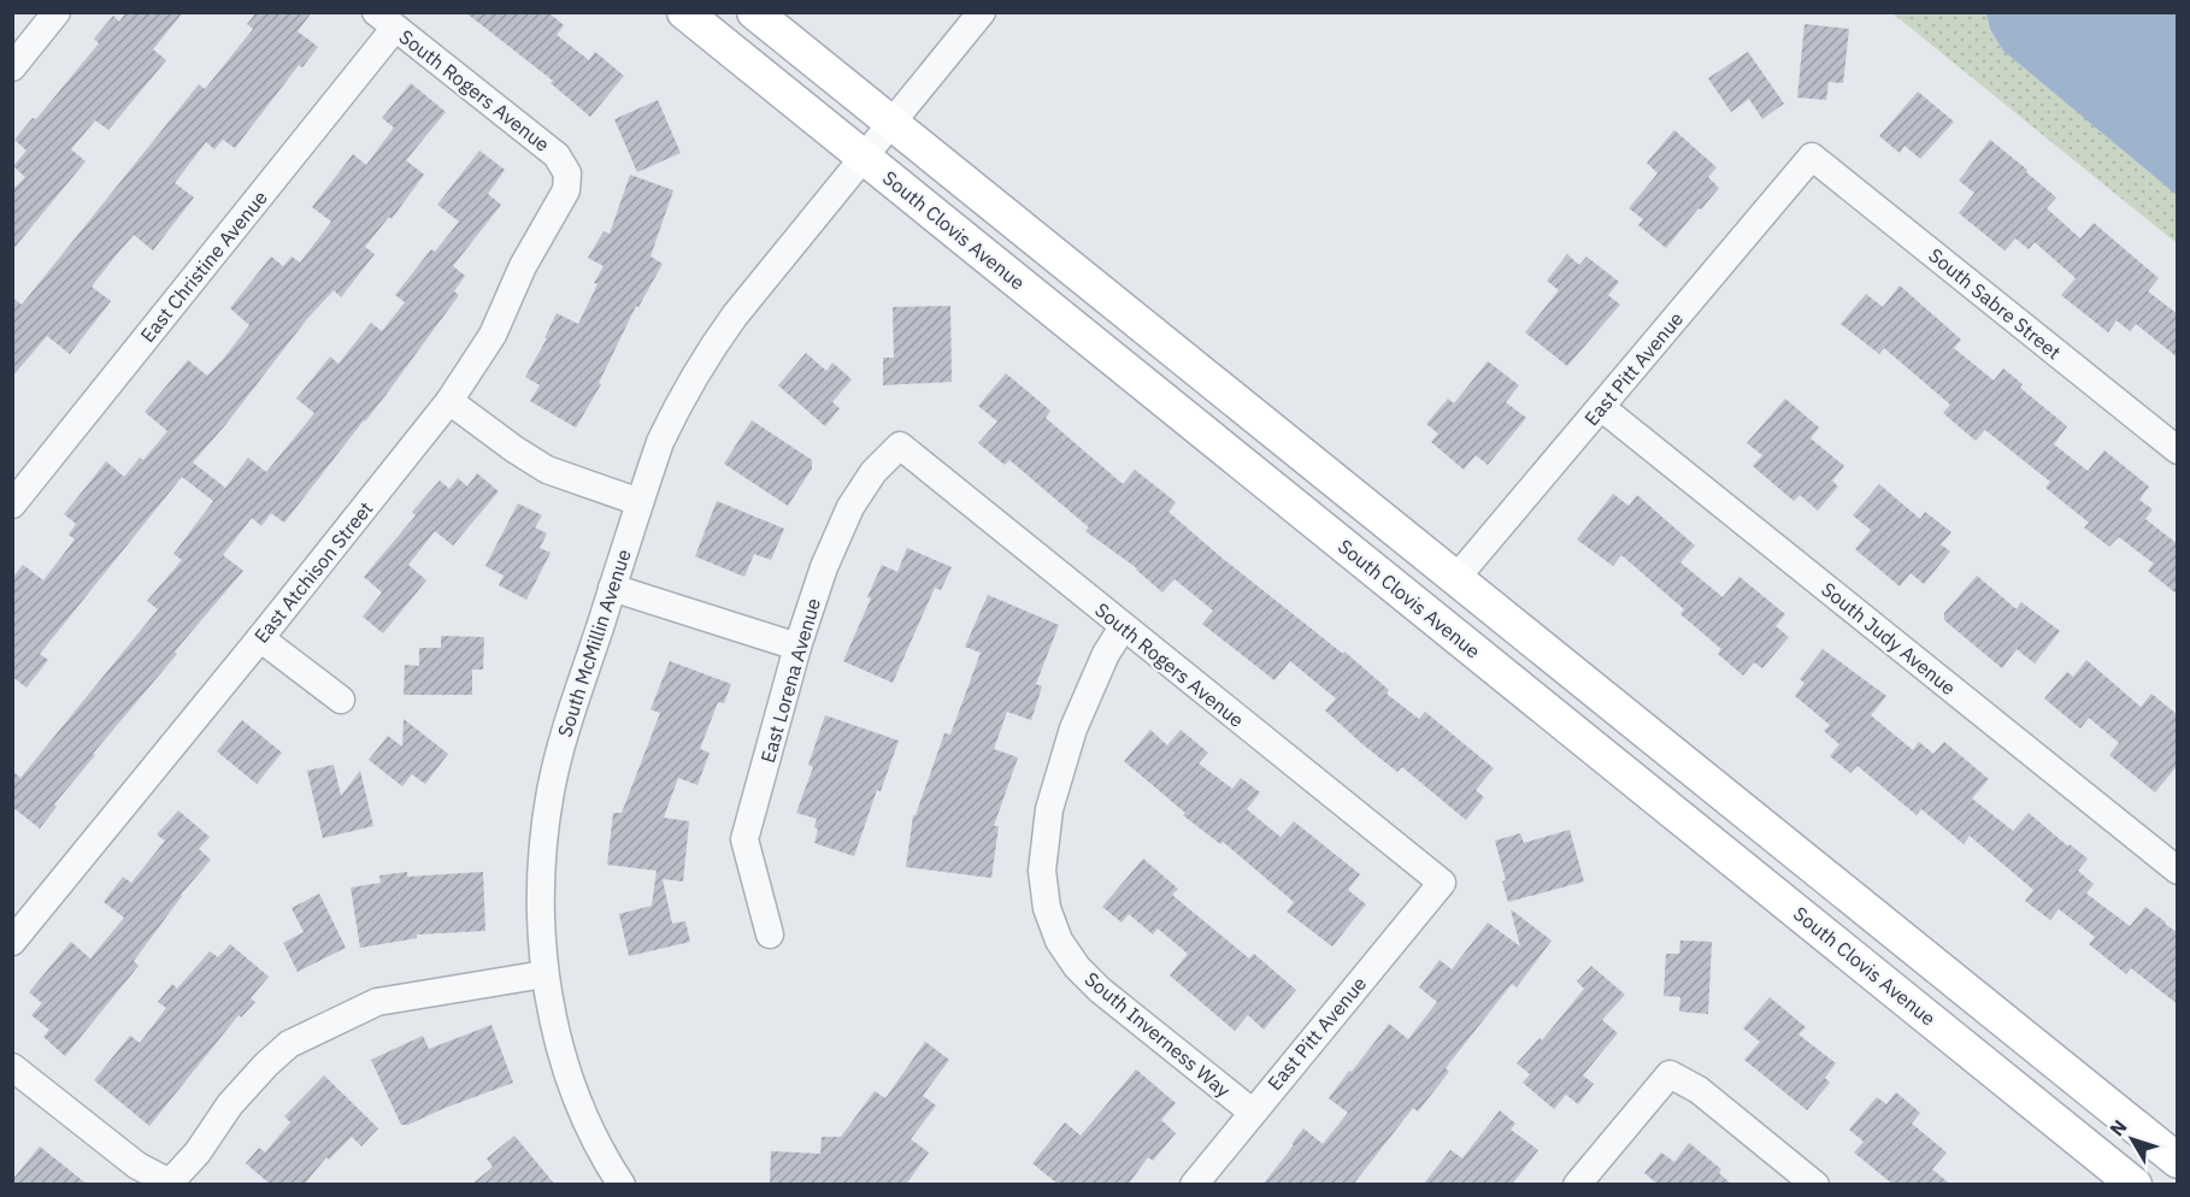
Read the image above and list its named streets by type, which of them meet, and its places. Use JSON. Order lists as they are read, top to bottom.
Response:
{
  "streets": {
    "main road": ["South Clovis Avenue"],
    "street": [
      "South Rogers Avenue",
      "East Christine Avenue",
      "South Sabre Street",
      "East Pitt Avenue",
      "East Atchison Street",
      "South Judy Avenue",
      "South McMillin Avenue",
      "East Lorena Avenue",
      "South Inverness Way"
    ]
  },
  "crossings": [
    ["South Rogers Avenue", "East Christine Avenue"],
    ["South Rogers Avenue", "East Pitt Avenue"],
    ["South Rogers Avenue", "East Atchison Street"],
    ["South Rogers Avenue", "East Lorena Avenue"],
    ["South Rogers Avenue", "South Inverness Way"],
    ["South Clovis Avenue", "South McMillin Avenue"],
    ["South Sabre Street", "East Pitt Avenue"],
    ["East Pitt Avenue", "South Judy Avenue"],
    ["East Pitt Avenue", "South Inverness Way"]
  ],
  "north": "top left"
}
